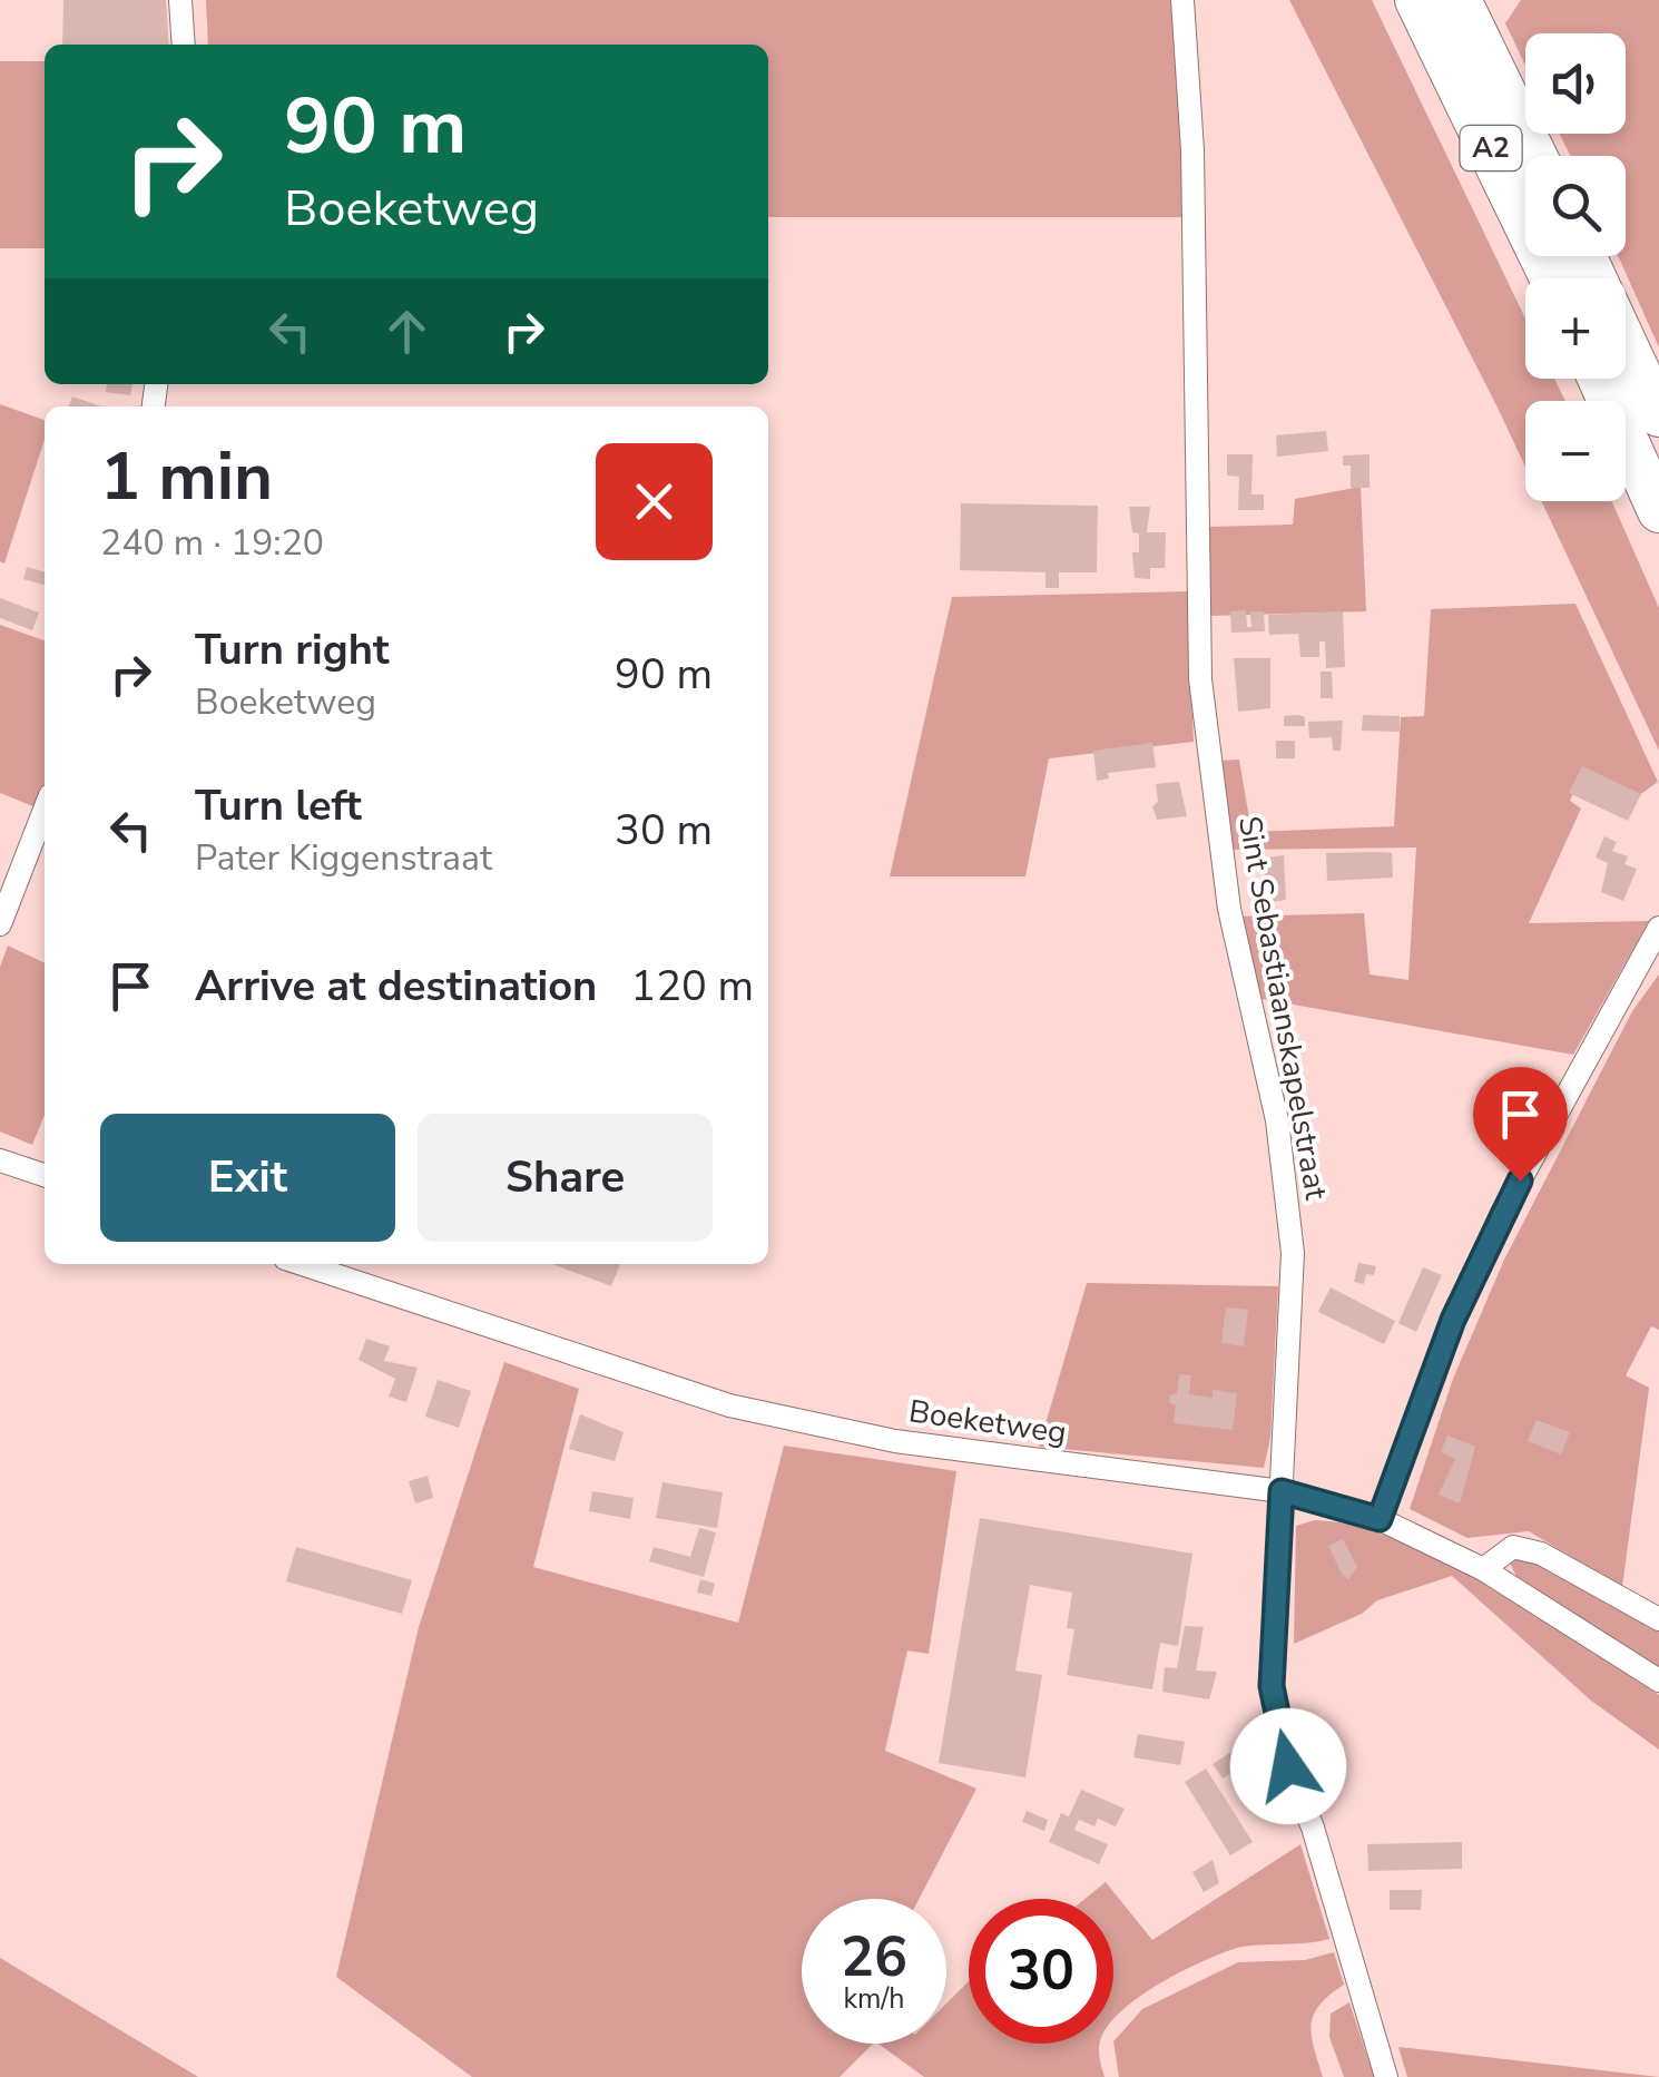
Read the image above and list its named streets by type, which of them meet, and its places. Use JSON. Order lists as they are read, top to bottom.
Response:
{
  "streets": {
    "highway": ["A2"],
    "street": ["Sint Sebastiaanskapelstraat", "Boeketweg"]
  },
  "crossings": [
    ["Sint Sebastiaanskapelstraat", "Boeketweg"]
  ],
  "page": {
    "map_buttons": ["+", "−"],
    "turn": ["90 m", "Boeketweg"],
    "heading": ["1 min", "240 m · 19:20"],
    "list": [
      {
        "name": "Turn right",
        "note": "Boeketweg",
        "value": "90 m"
      },
      {
        "name": "Turn left",
        "note": "Pater Kiggenstraat",
        "value": "30 m"
      },
      {
        "name": "Arrive at destination",
        "value": "120 m"
      }
    ],
    "buttons": ["Exit", "Share"],
    "speed": "26 km/h",
    "limit": "30"
  }
}
